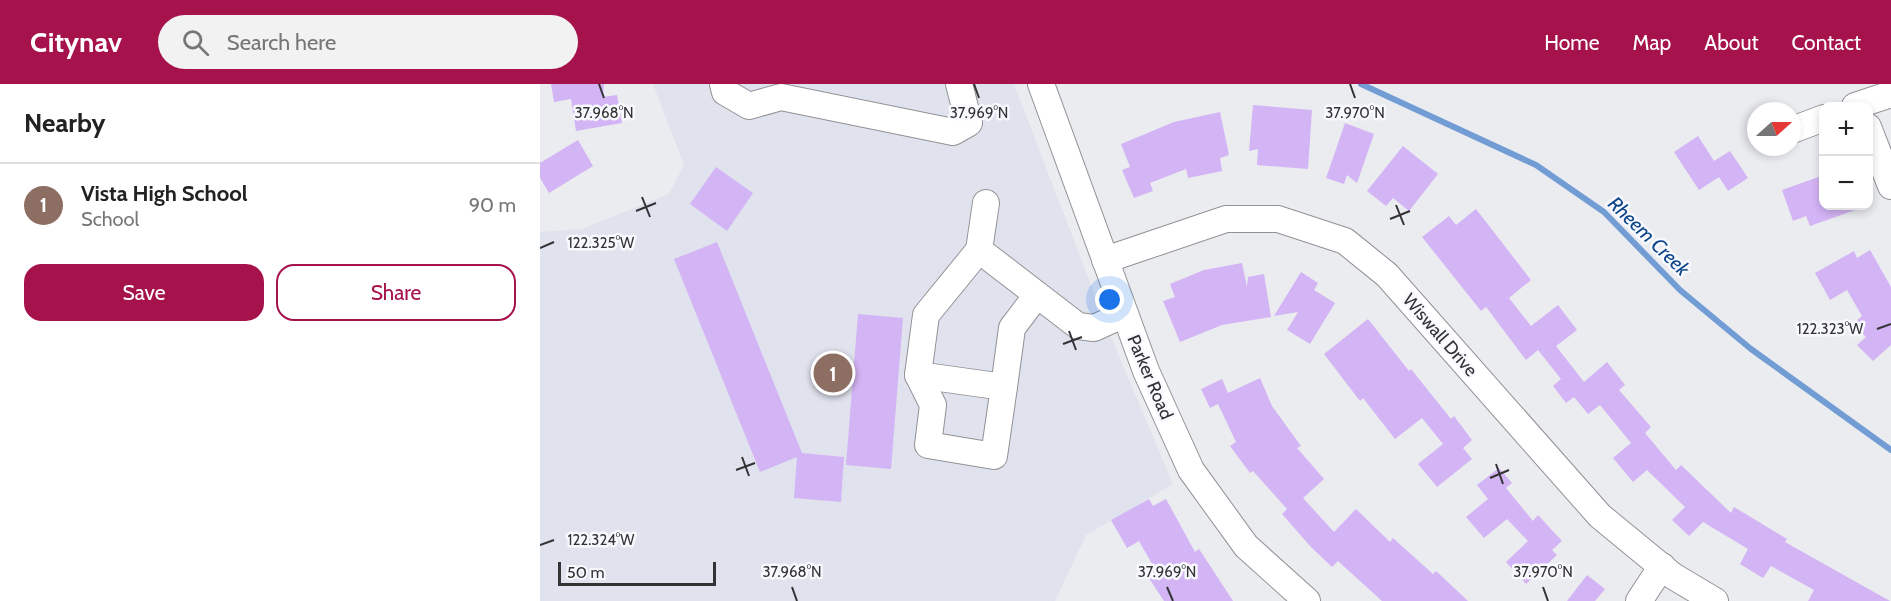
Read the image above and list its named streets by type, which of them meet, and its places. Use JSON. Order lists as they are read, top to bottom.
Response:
{
  "streets": {
    "street": ["Wiswall Drive", "Parker Road"]
  },
  "crossings": [
    ["Wiswall Drive", "Parker Road"]
  ],
  "water": ["Rheem Creek"],
  "scale_bar": "50 m",
  "north": "right",
  "page": {
    "header": "Citynav",
    "search": "Search here",
    "nav": [
      "Home",
      "Map",
      "About",
      "Contact"
    ],
    "heading": "Nearby",
    "map_buttons": ["+", "−"],
    "list": [
      {
        "mark": "1",
        "name": "Vista High School",
        "note": "School",
        "value": "90 m"
      }
    ],
    "buttons": ["Save", "Share"],
    "pins": "1",
    "scale": "50 m"
  },
  "coordinates": [
    "37.970°N",
    "37.968°N",
    "37.969°N",
    "122.325°W",
    "122.323°W",
    "122.324°W"
  ]
}
